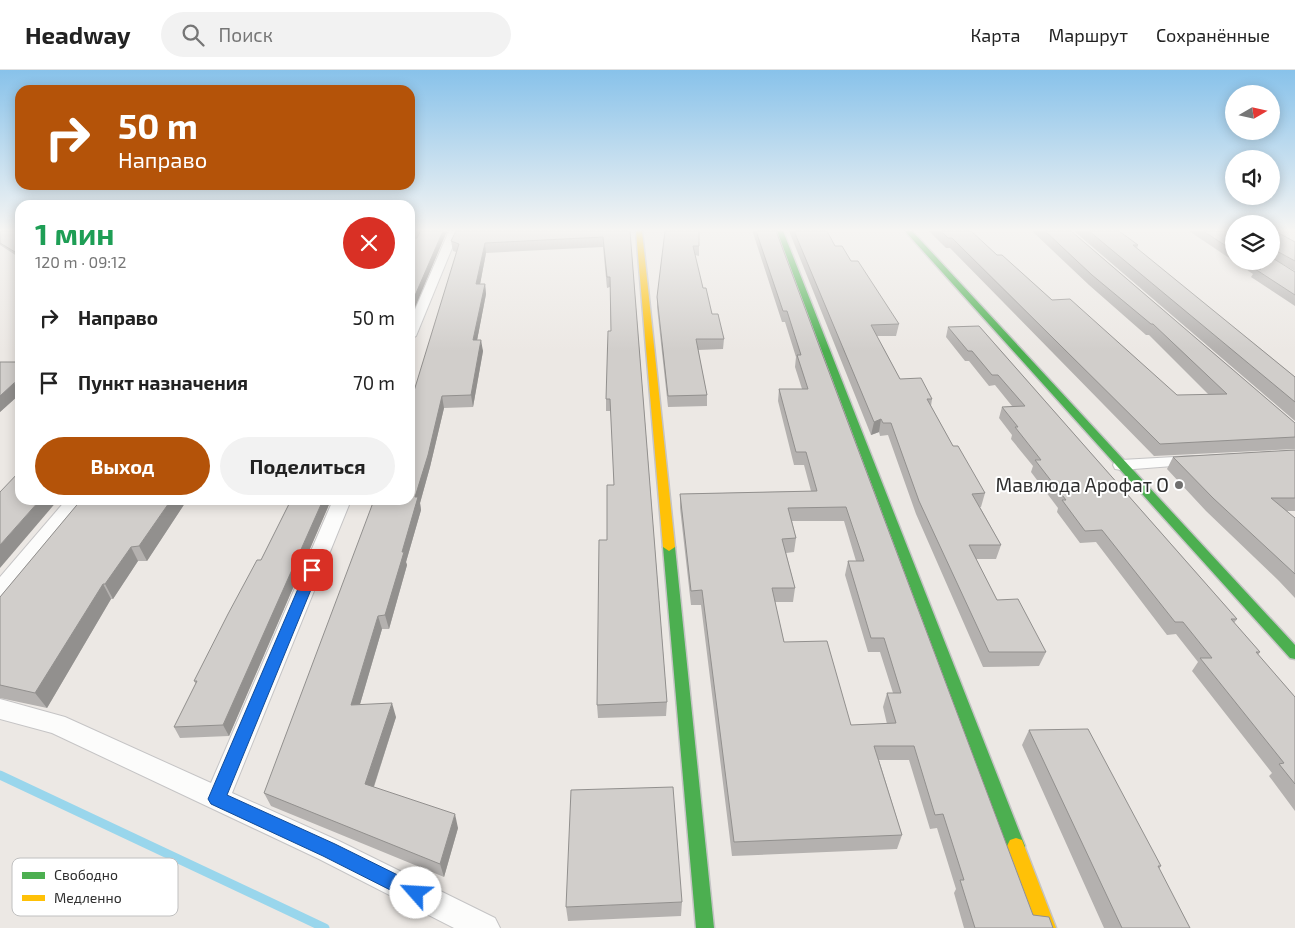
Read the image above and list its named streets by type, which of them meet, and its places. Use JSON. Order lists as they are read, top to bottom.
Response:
{
  "places": ["Мавлюда Арофат О"],
  "legend": ["Свободно", "Медленно"],
  "north": "right",
  "page": {
    "header": "Headway",
    "search": "Поиск",
    "nav": ["Карта", "Маршрут", "Сохранённые"],
    "turn": ["50 m", "Направо"],
    "heading": ["1 мин", "120 m · 09:12"],
    "list": [
      {
        "name": "Направо",
        "value": "50 m"
      },
      {
        "name": "Пункт назначения",
        "value": "70 m"
      }
    ],
    "buttons": ["Выход", "Поделиться"]
  }
}
